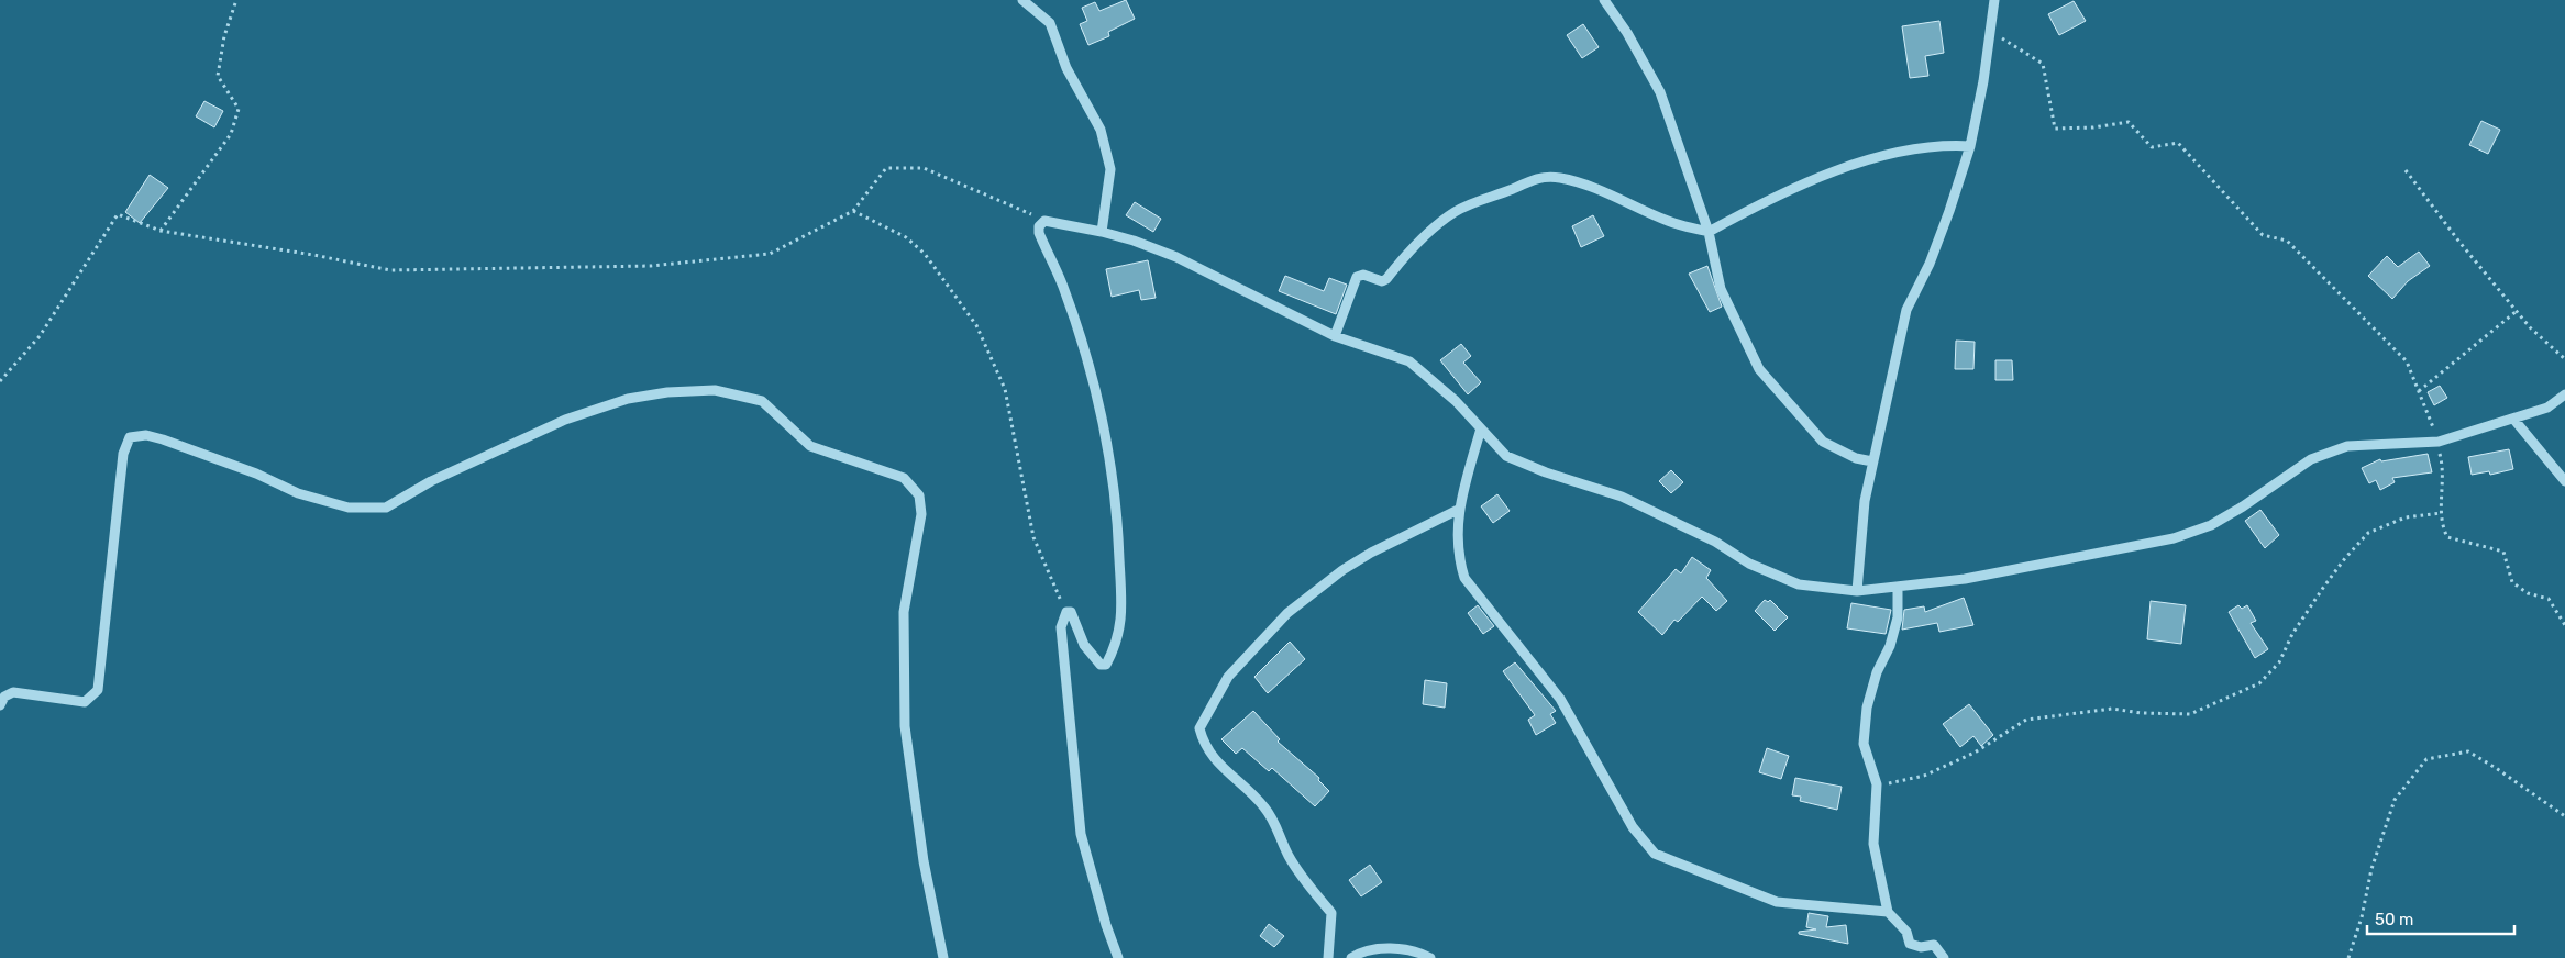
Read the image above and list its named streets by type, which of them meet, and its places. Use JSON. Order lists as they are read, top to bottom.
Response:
{
  "scale_bar": "50 m"
}
